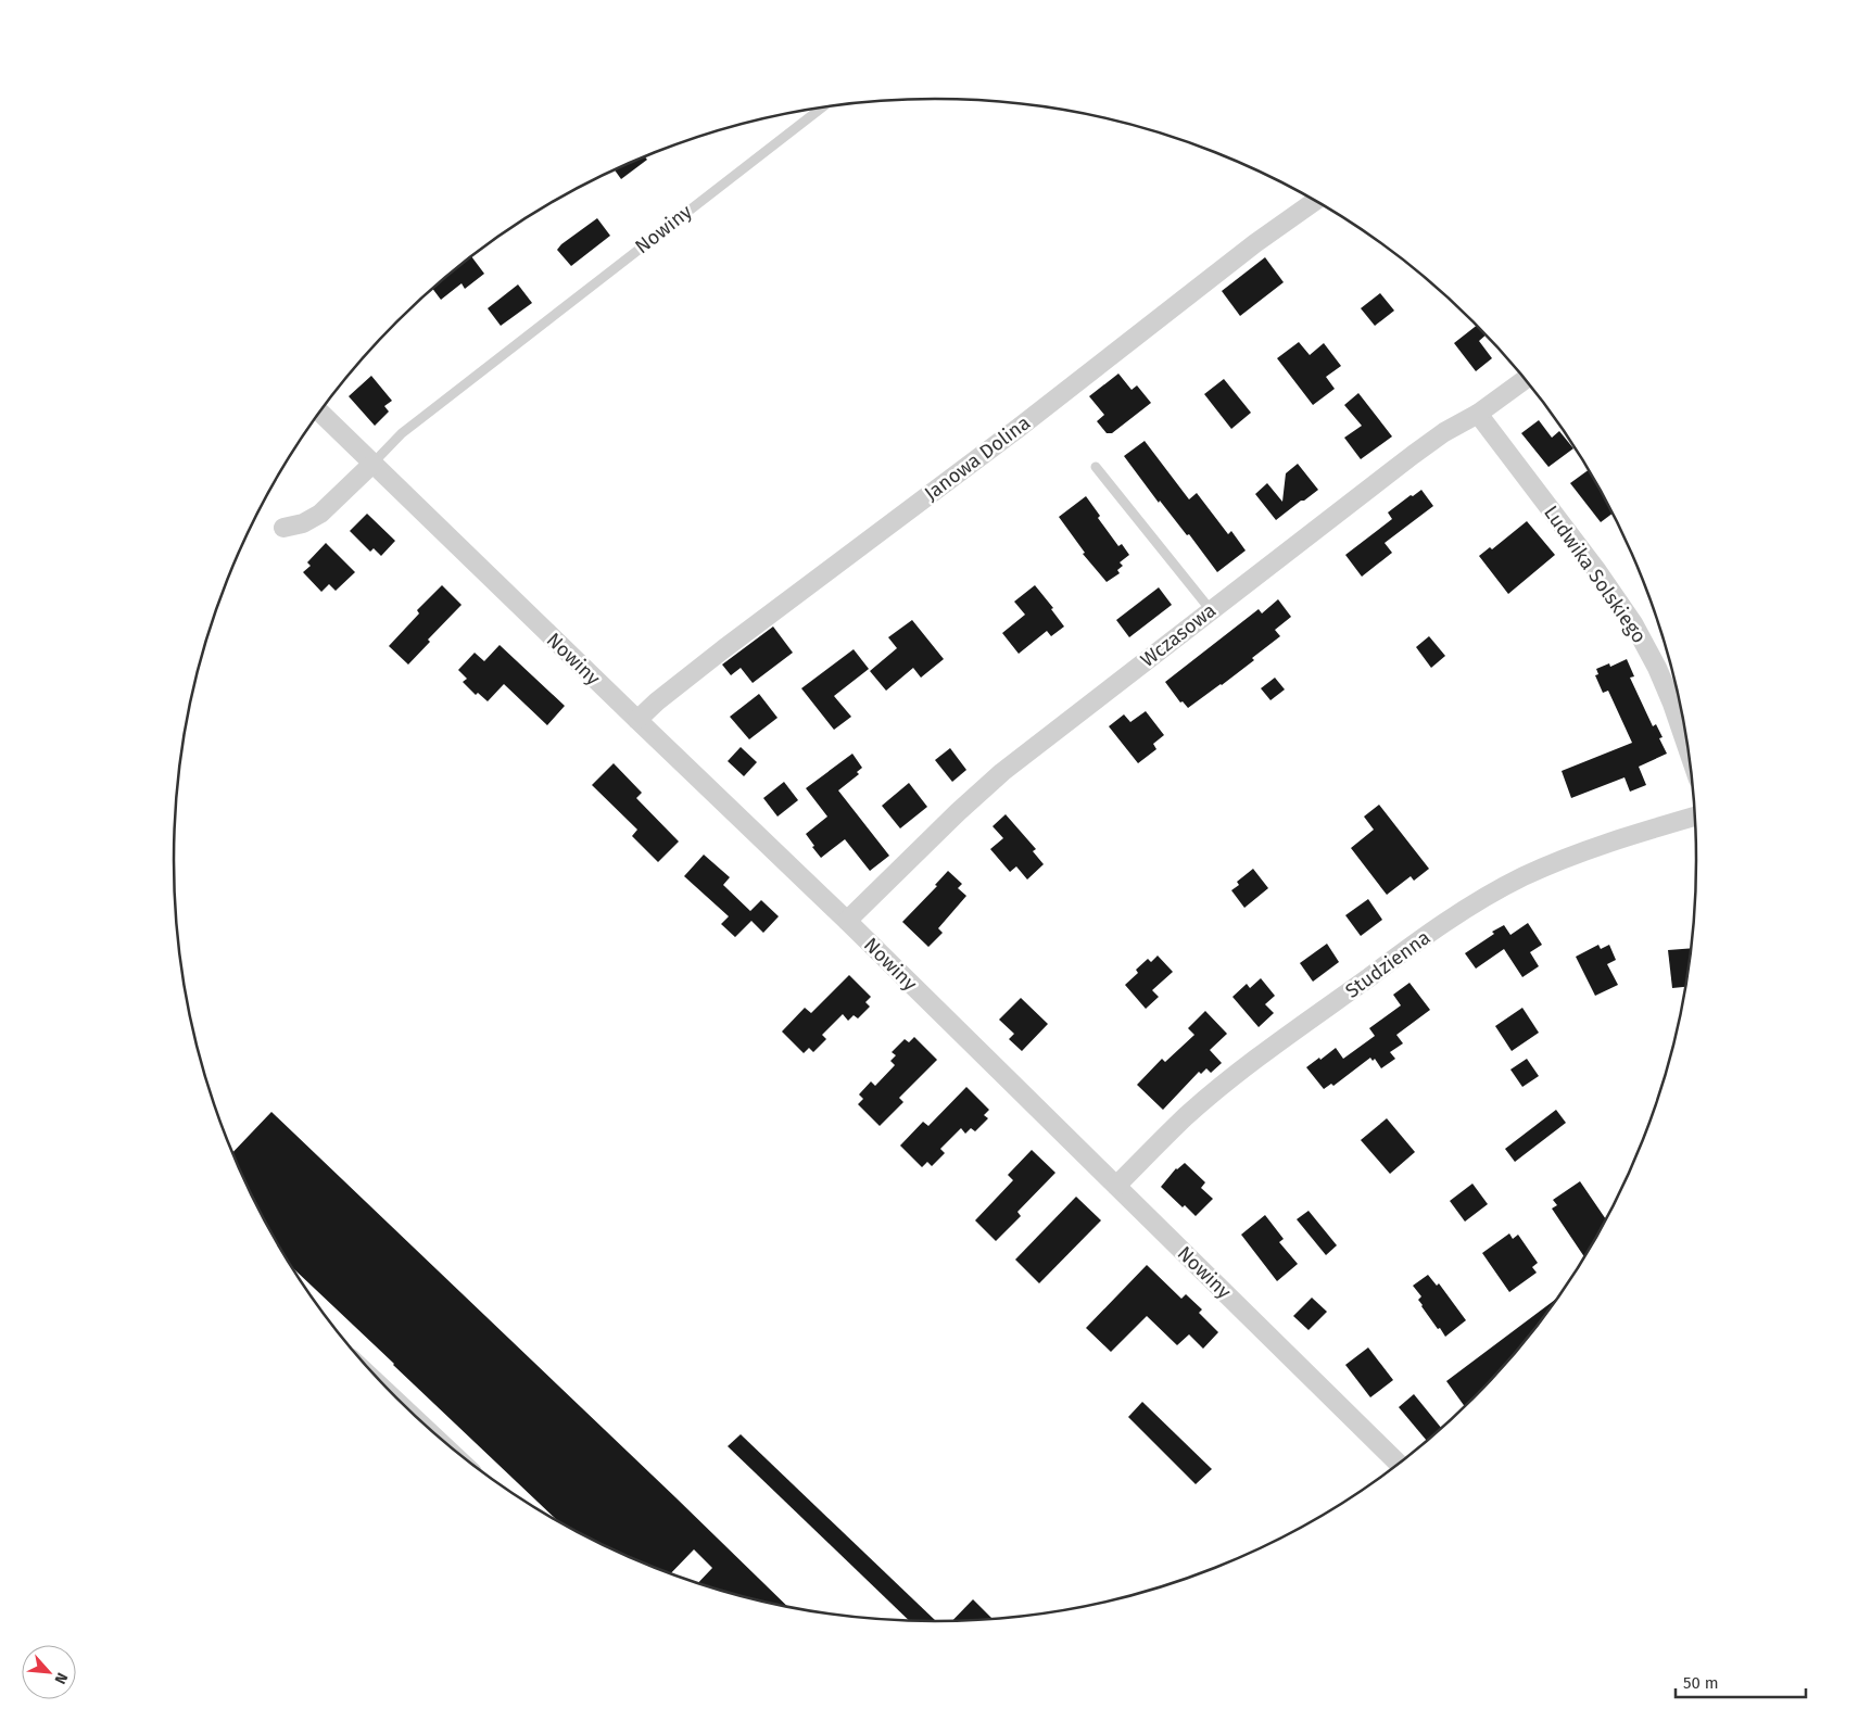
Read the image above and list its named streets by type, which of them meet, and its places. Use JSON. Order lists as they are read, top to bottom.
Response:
{
  "streets": {
    "street": [
      "Nowiny",
      "Janowa Dolina",
      "Ludwika Solskiego",
      "Wczasowa",
      "Studzienna"
    ]
  },
  "crossings": [
    ["Nowiny", "Janowa Dolina"],
    ["Nowiny", "Wczasowa"],
    ["Nowiny", "Studzienna"],
    ["Ludwika Solskiego", "Wczasowa"]
  ],
  "scale_bar": "50 m",
  "north": "bottom right"
}
